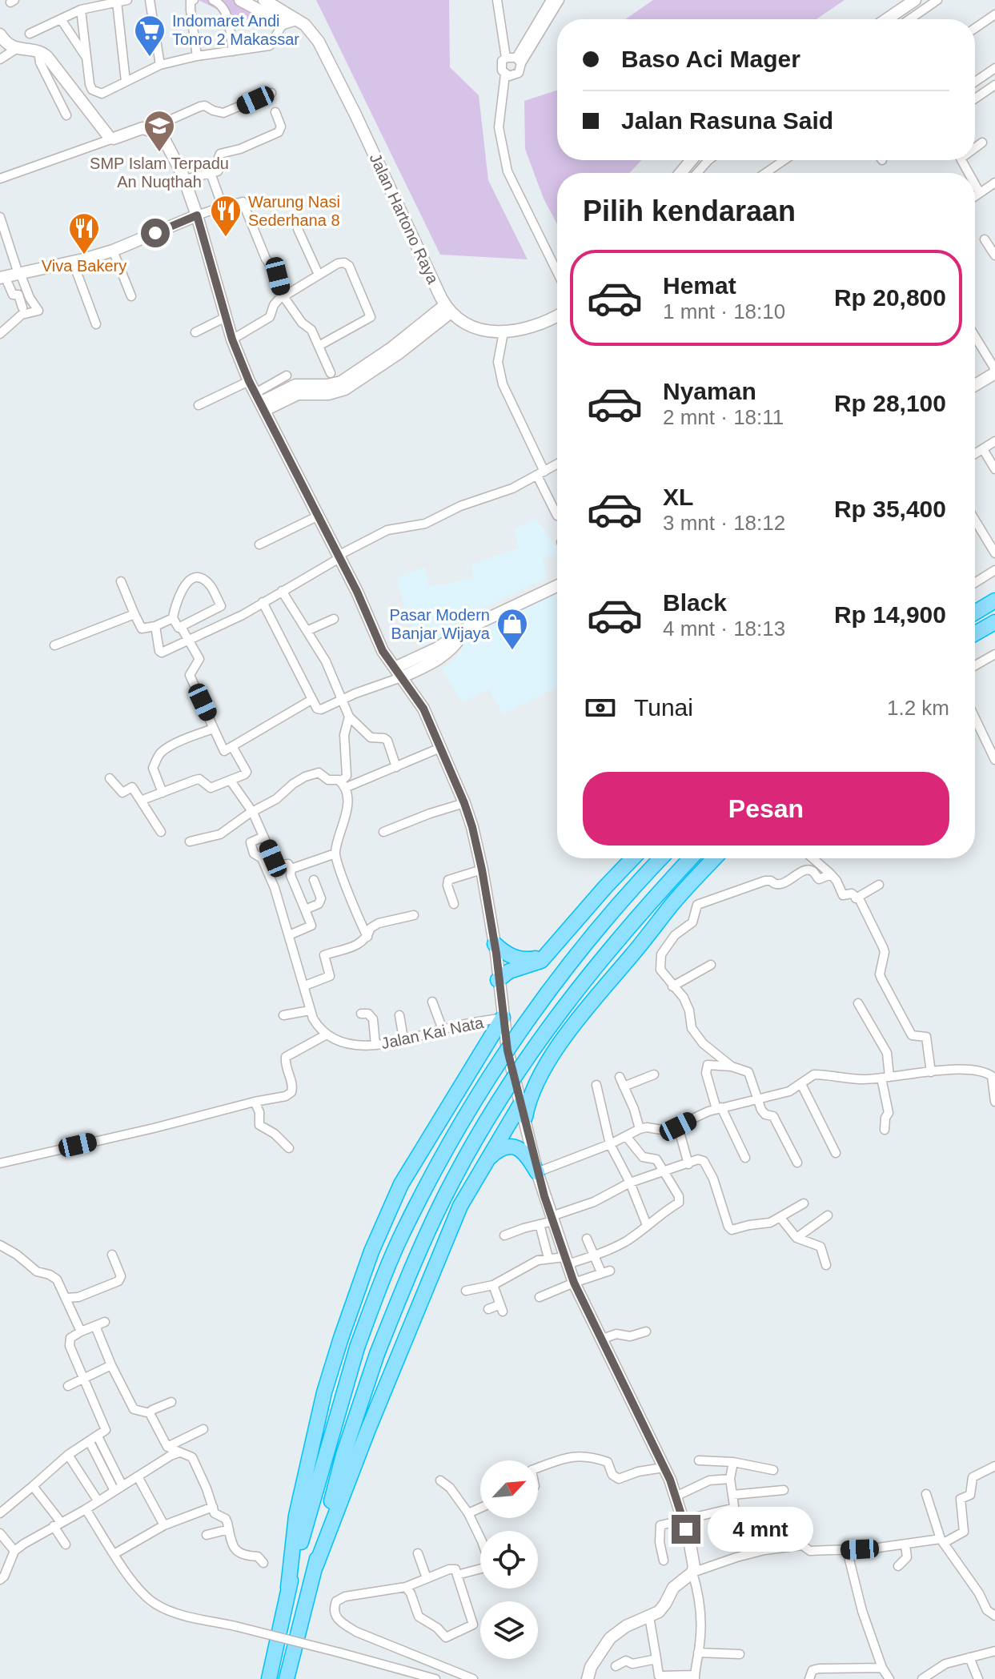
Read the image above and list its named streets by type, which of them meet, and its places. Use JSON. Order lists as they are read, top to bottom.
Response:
{
  "streets": {
    "main road": ["Jalan Hartono Raya"],
    "street": ["Jalan Kai Nata"]
  },
  "places": {
    "supermarket": ["Indomaret Andi Tonro 2 Makassar"],
    "school or university": ["SMP Islam Terpadu An Nuqthah"],
    "restaurant": ["Warung Nasi Sederhana 8", "Viva Bakery"],
    "shop": ["Pasar Modern Banjar Wijaya"]
  },
  "north": "top right",
  "page": {
    "banner": ["Baso Aci Mager", "Jalan Rasuna Said"],
    "heading": "Pilih kendaraan",
    "list": [
      {
        "name": "Hemat",
        "note": "1 mnt · 18:10",
        "value": "Rp 20,800"
      },
      {
        "name": "Nyaman",
        "note": "2 mnt · 18:11",
        "value": "Rp 28,100"
      },
      {
        "name": "XL",
        "note": "3 mnt · 18:12",
        "value": "Rp 35,400"
      },
      {
        "name": "Black",
        "note": "4 mnt · 18:13",
        "value": "Rp 14,900"
      }
    ],
    "pay": ["Tunai", "1.2 km"],
    "buttons": "Pesan",
    "bubble": "4 mnt"
  }
}
